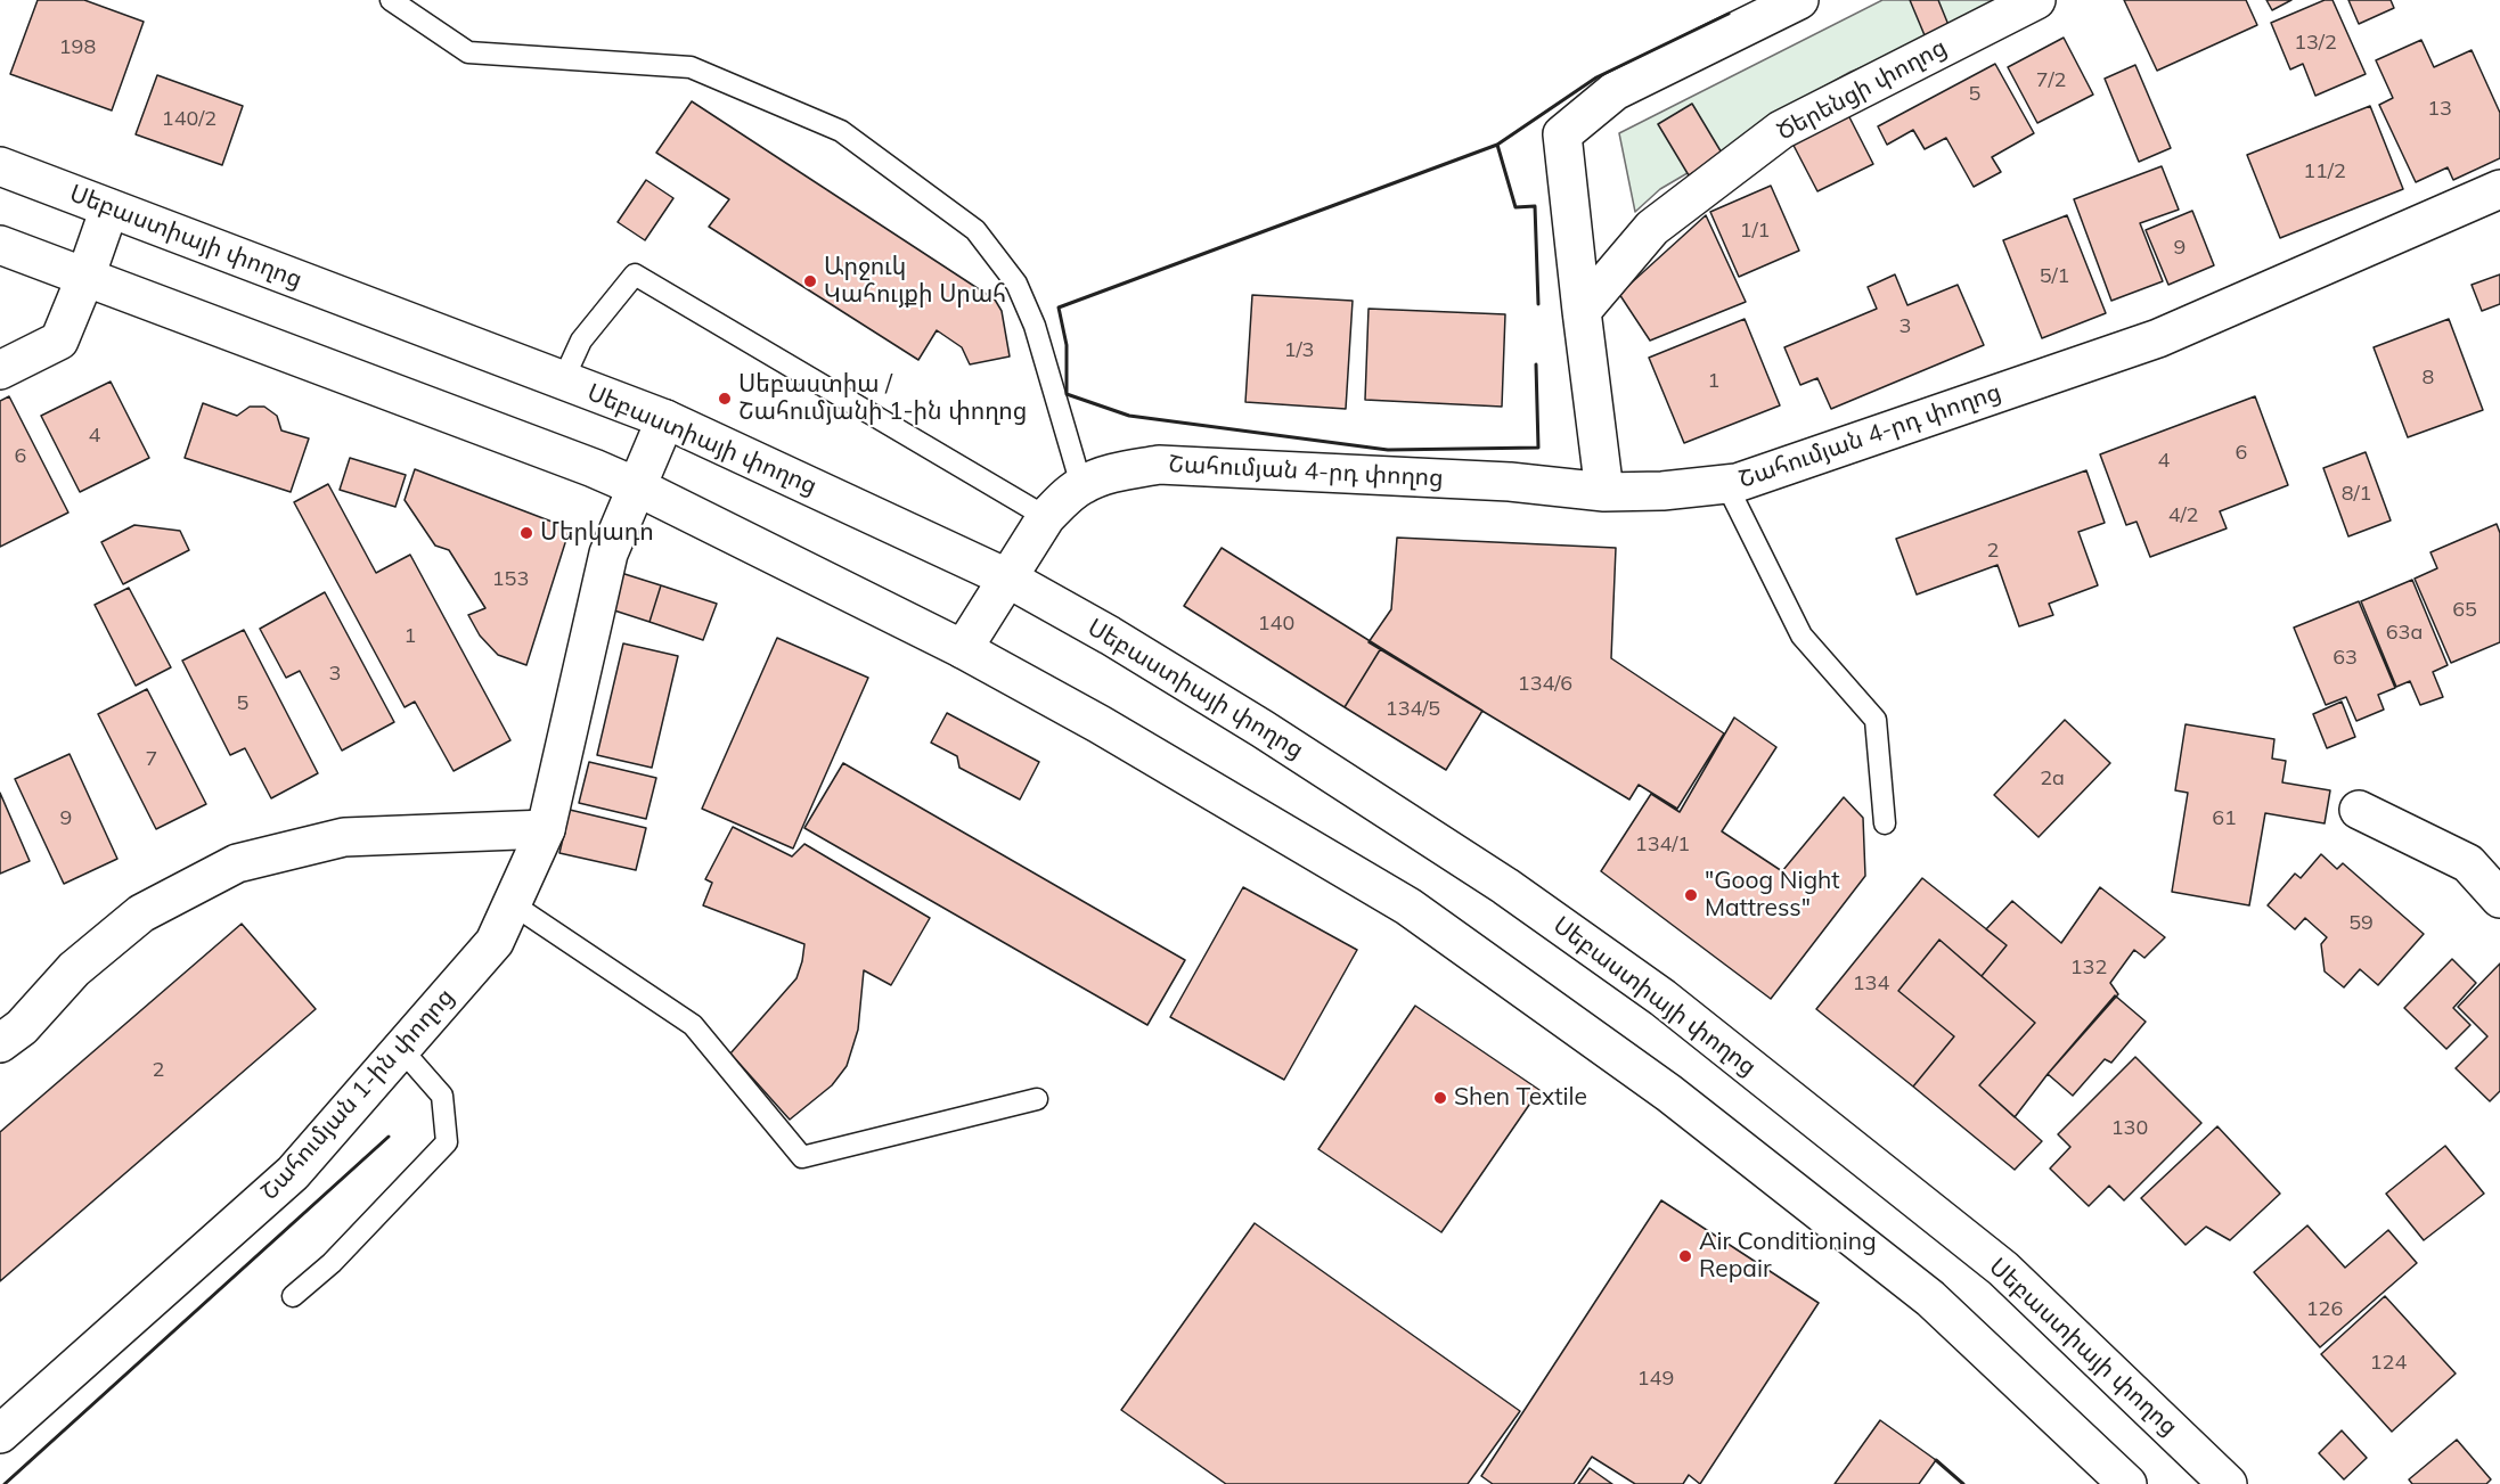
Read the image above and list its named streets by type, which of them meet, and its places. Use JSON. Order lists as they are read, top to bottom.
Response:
{
  "streets": {
    "street": [
      "Ծերենցի փողոց",
      "Սեբաստիայի փողոց",
      "Շահումյան 4-րդ փողոց",
      "Շահումյան 1-ին փողոց"
    ]
  },
  "crossings": [
    ["Սեբաստիայի փողոց", "Շահումյան 4-րդ փողոց"],
    ["Սեբաստիայի փողոց", "Շահումյան 1-ին փողոց"]
  ],
  "places": [
    "Արջուկ Կահույքի Սրահ",
    "Սեբաստիա / Շահումյանի 1-ին փողոց",
    "Մերկադո",
    "\"Goog Night Mattress\"",
    "Shen Textile",
    "Air Conditioning Repair"
  ],
  "house_numbers": [
    "13/2",
    "198",
    "7/2",
    "5",
    "13",
    "140/2",
    "11/2",
    "1/1",
    "9",
    "5/1",
    "3",
    "1/3",
    "8",
    "1",
    "4",
    "6",
    "6",
    "4",
    "8/1",
    "4/2",
    "2",
    "153",
    "65",
    "140",
    "63a",
    "1",
    "63",
    "3",
    "134/6",
    "5",
    "134/5",
    "7",
    "2a",
    "9",
    "61",
    "134/1",
    "59",
    "132",
    "134",
    "2",
    "130",
    "126",
    "124",
    "149"
  ]
}
